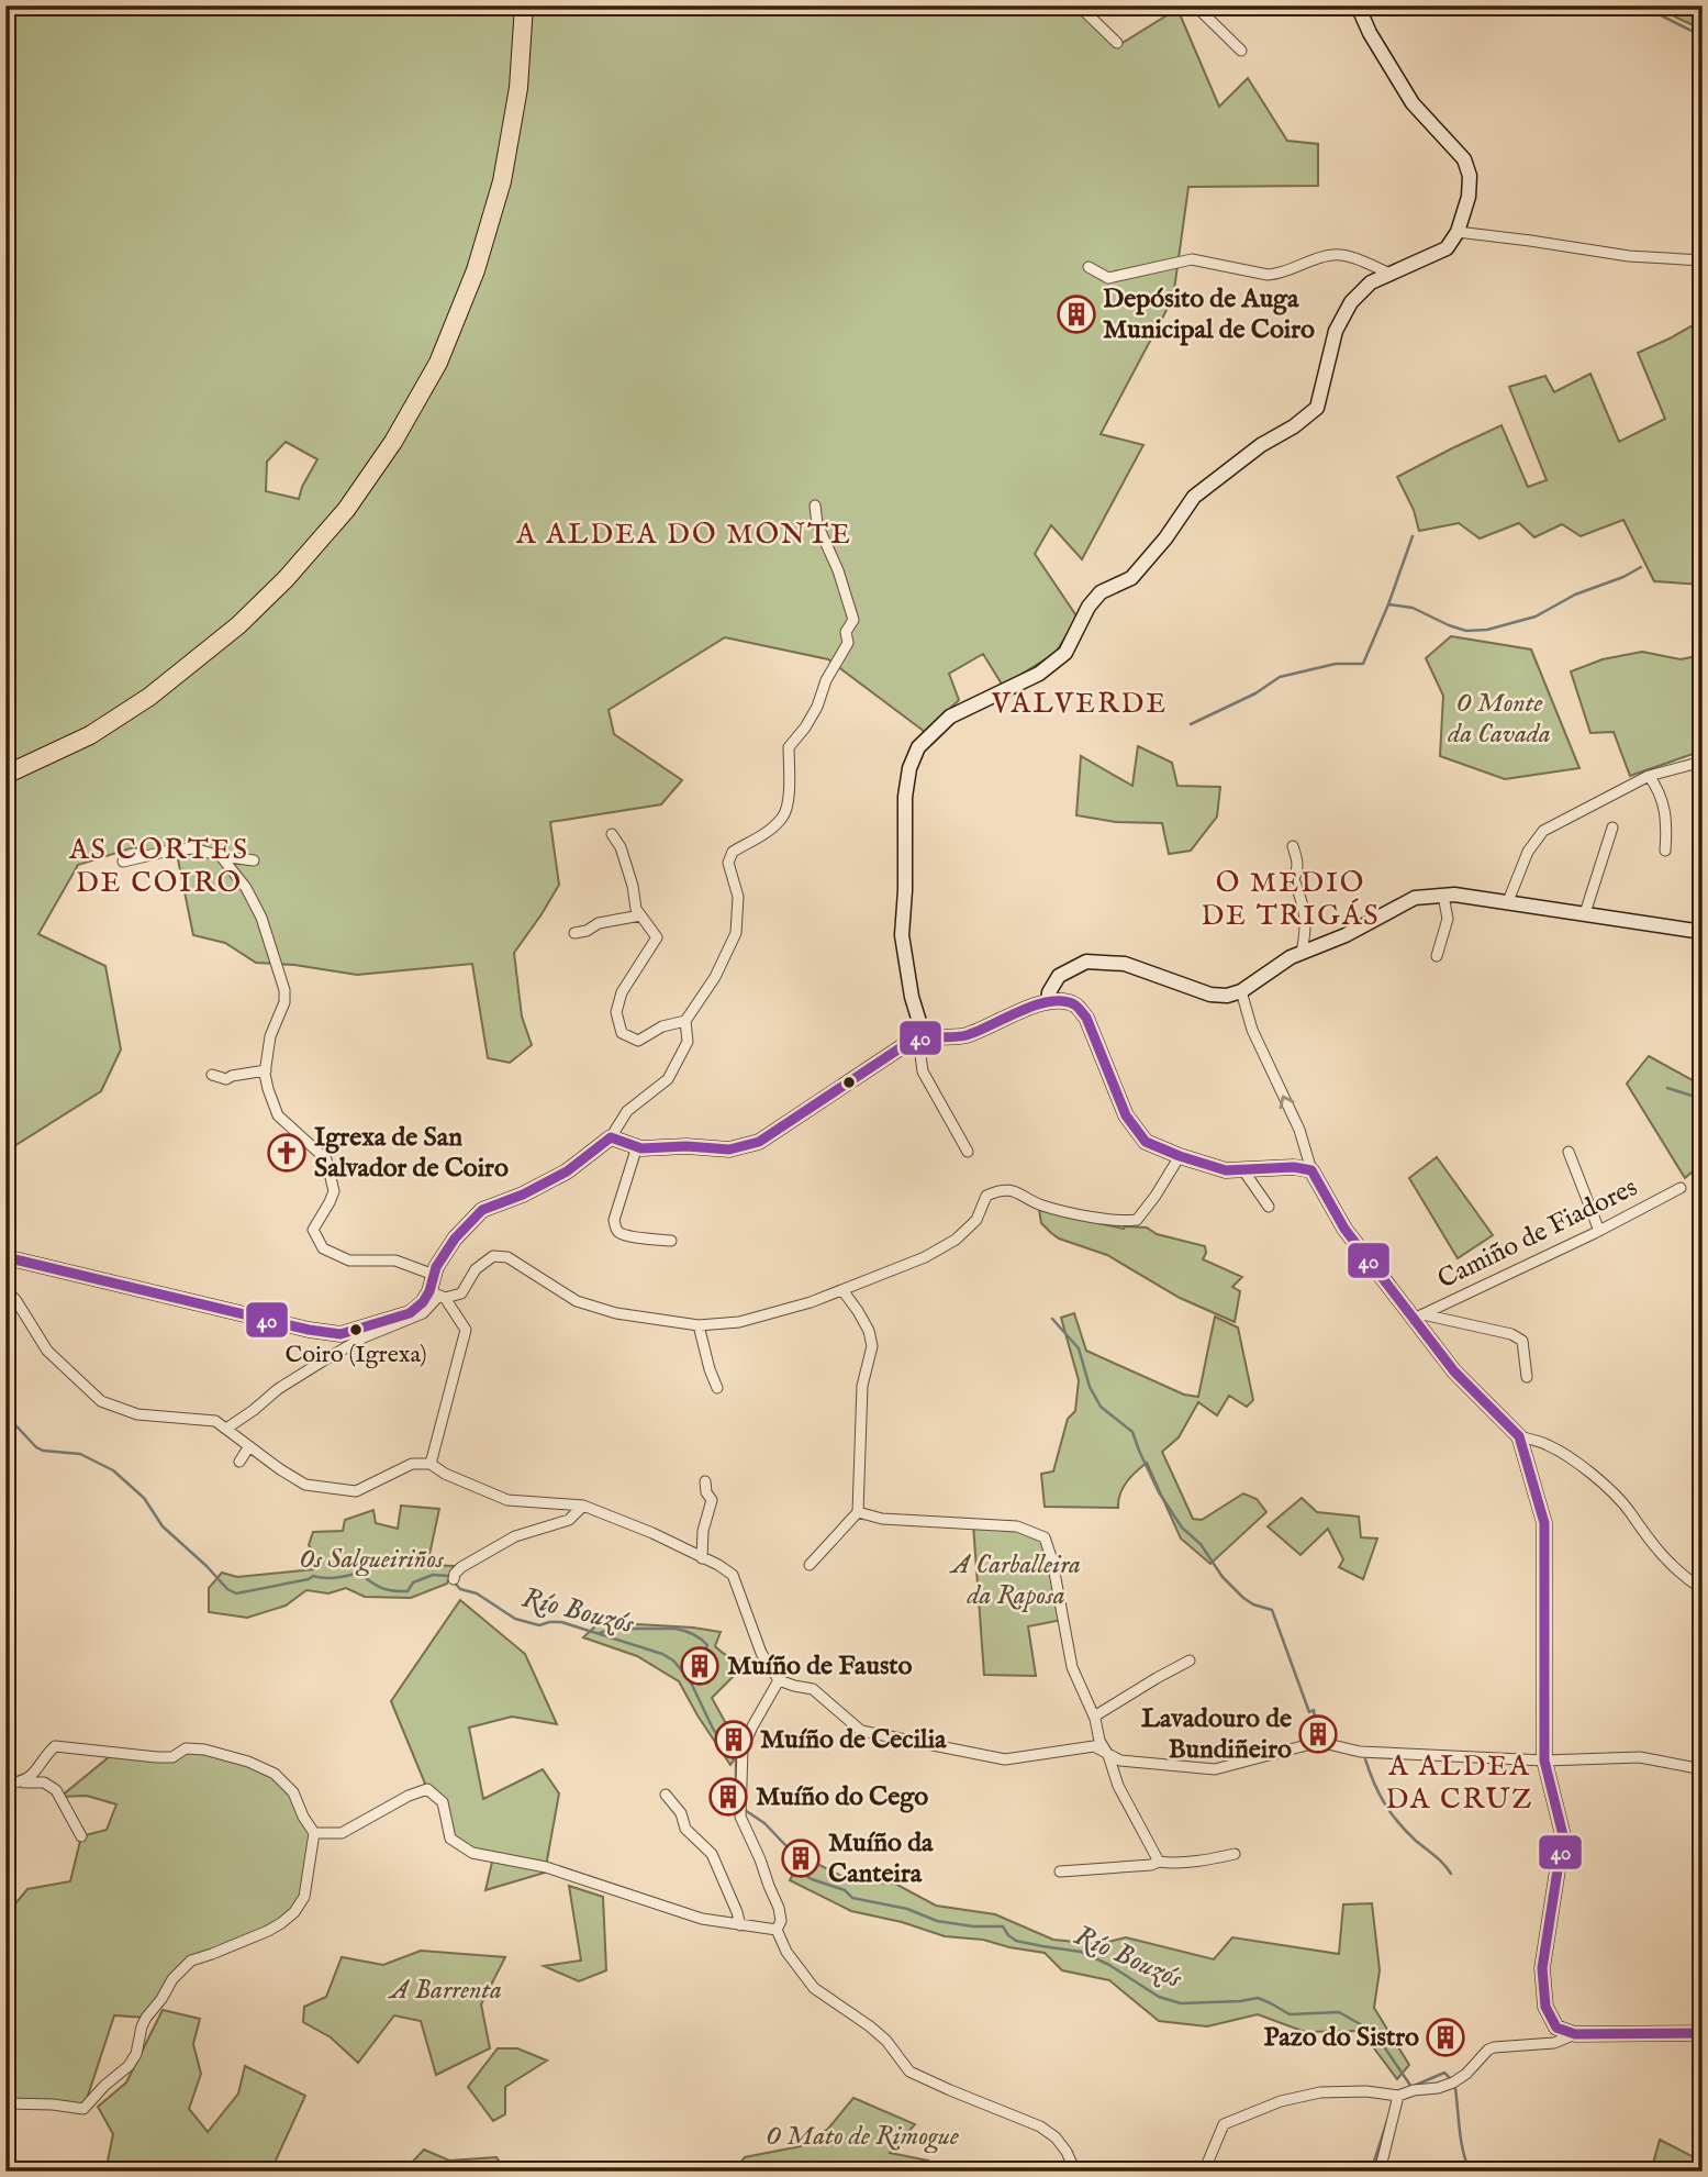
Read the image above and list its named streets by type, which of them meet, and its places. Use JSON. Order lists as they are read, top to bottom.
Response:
{
  "streets": {
    "street": ["Camiño de Fiadores"]
  },
  "districts": [
    "A ALDEA DO MONTE",
    "VALVERDE",
    "AS CORTES DE COIRO",
    "O MEDIO DE TRIGÁS",
    "A ALDEA DA CRUZ"
  ],
  "water": ["Río Bouzós"],
  "parks": [
    "O Monte da Cavada",
    "Os Salgueiriños",
    "A Carballeira da Raposa",
    "A Barrenta",
    "O Mato de Rimogue"
  ],
  "places": {
    "building": [
      "Depósito de Auga Municipal de Coiro",
      "Muíño de Fausto",
      "Lavadouro de Bundiñeiro",
      "Muíño de Cecilia",
      "Muíño do Cego",
      "Muíño da Canteira",
      "Pazo do Sistro"
    ],
    "church": ["Igrexa de San Salvador de Coiro"],
    "other": ["Coiro (Igrexa)"]
  },
  "lines": ["transit line 40"]
}
